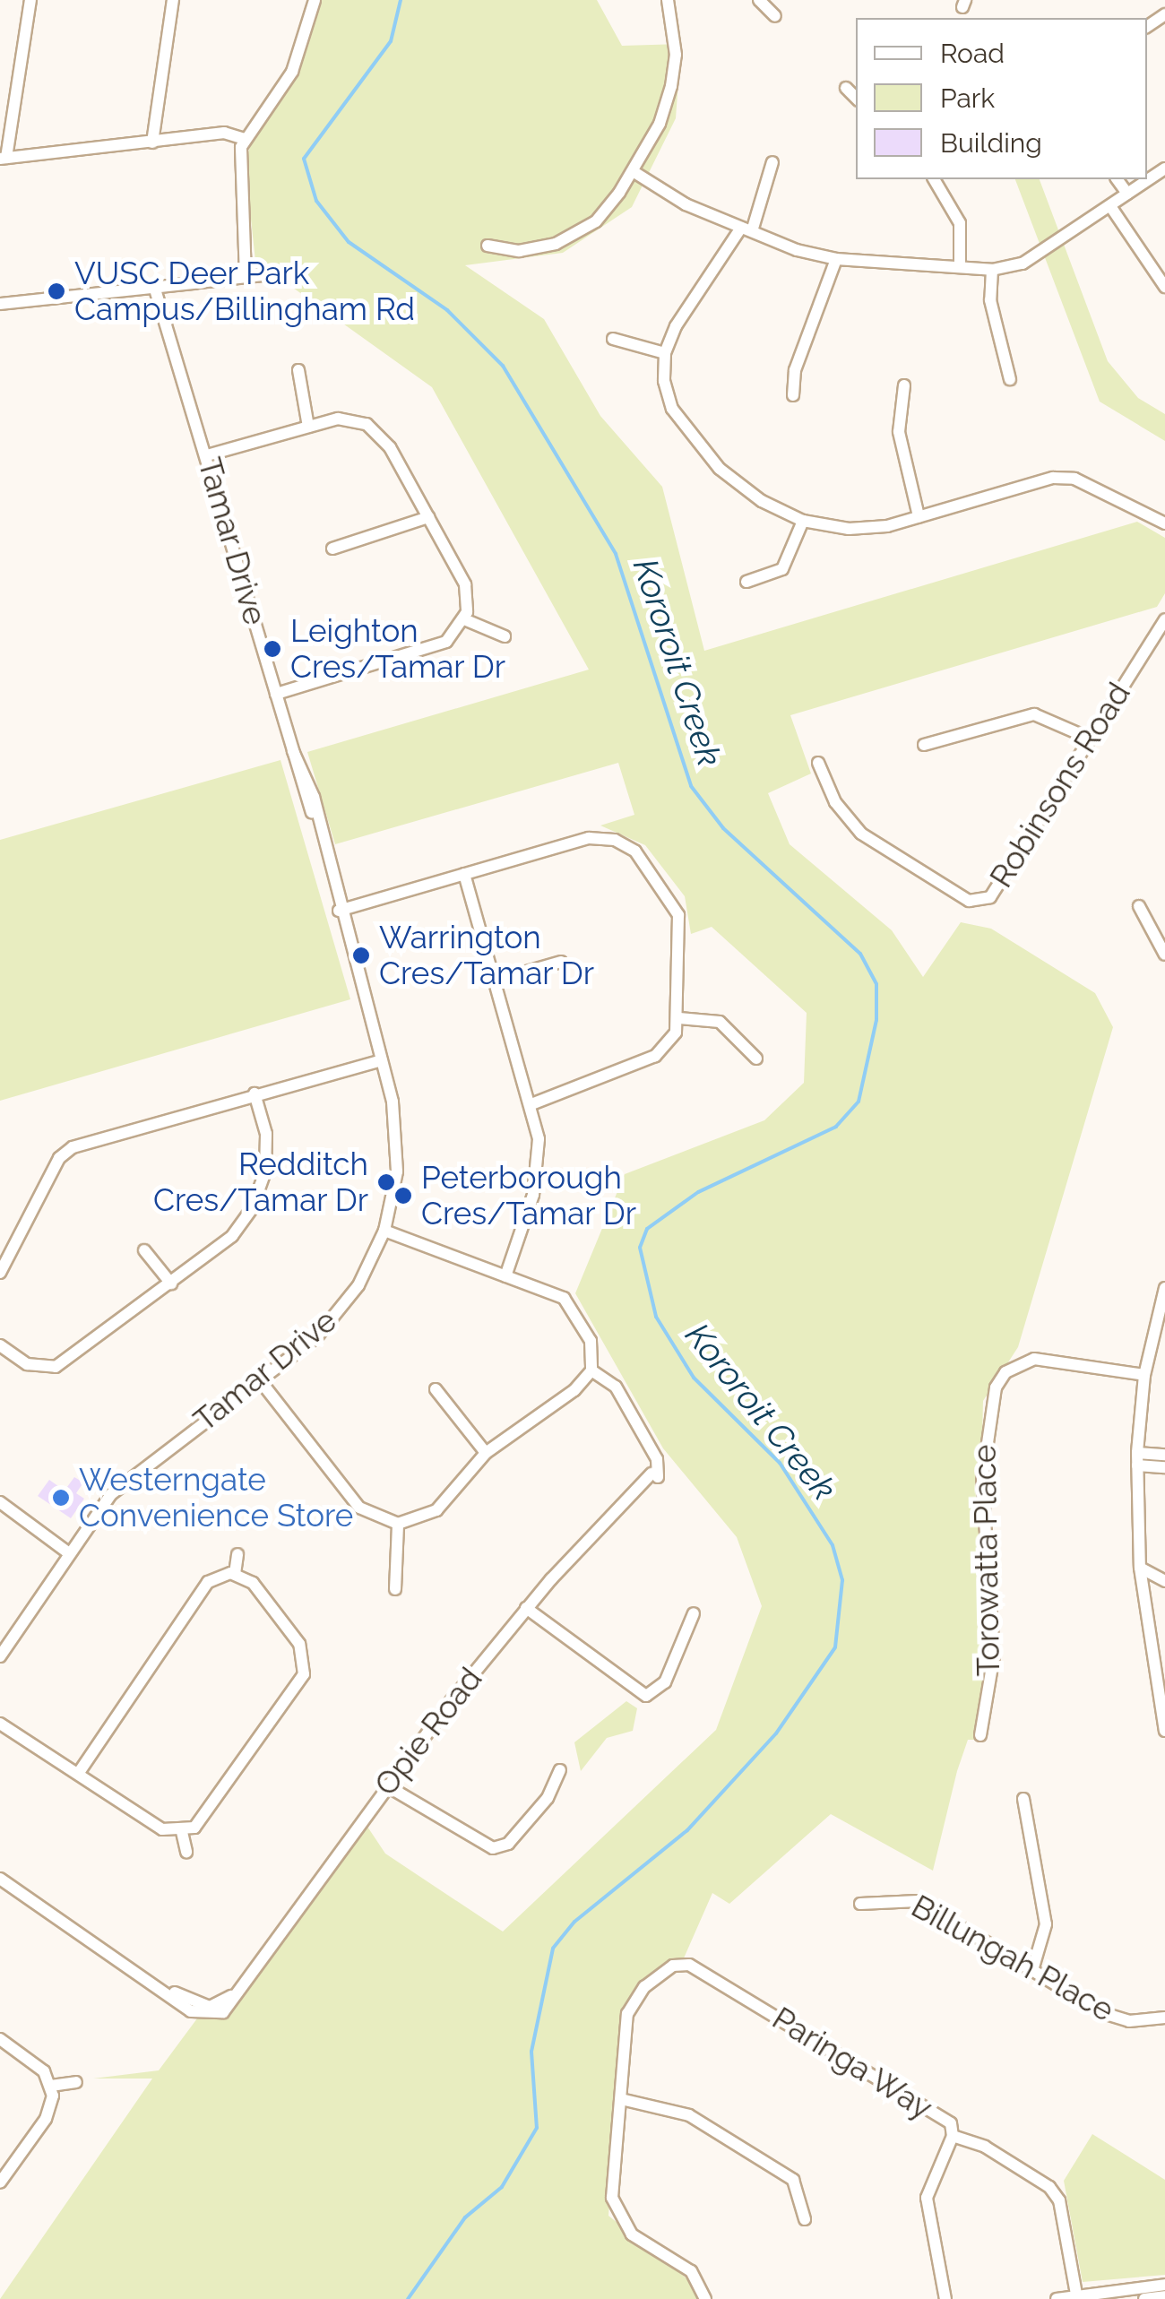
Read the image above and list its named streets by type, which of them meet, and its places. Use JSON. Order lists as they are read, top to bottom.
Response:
{
  "streets": {
    "street": [
      "Tamar Drive",
      "Robinsons Road",
      "Torowatta Place",
      "Opie Road",
      "Billungah Place",
      "Paringa Way"
    ]
  },
  "water": ["Kororoit Creek"],
  "places": [
    "VUSC Deer Park Campus/Billingham Rd",
    "Leighton Cres/Tamar Dr",
    "Warrington Cres/Tamar Dr",
    "Redditch Cres/Tamar Dr",
    "Peterborough Cres/Tamar Dr",
    "Westerngate Convenience Store"
  ],
  "legend": ["Road", "Park", "Building"]
}
